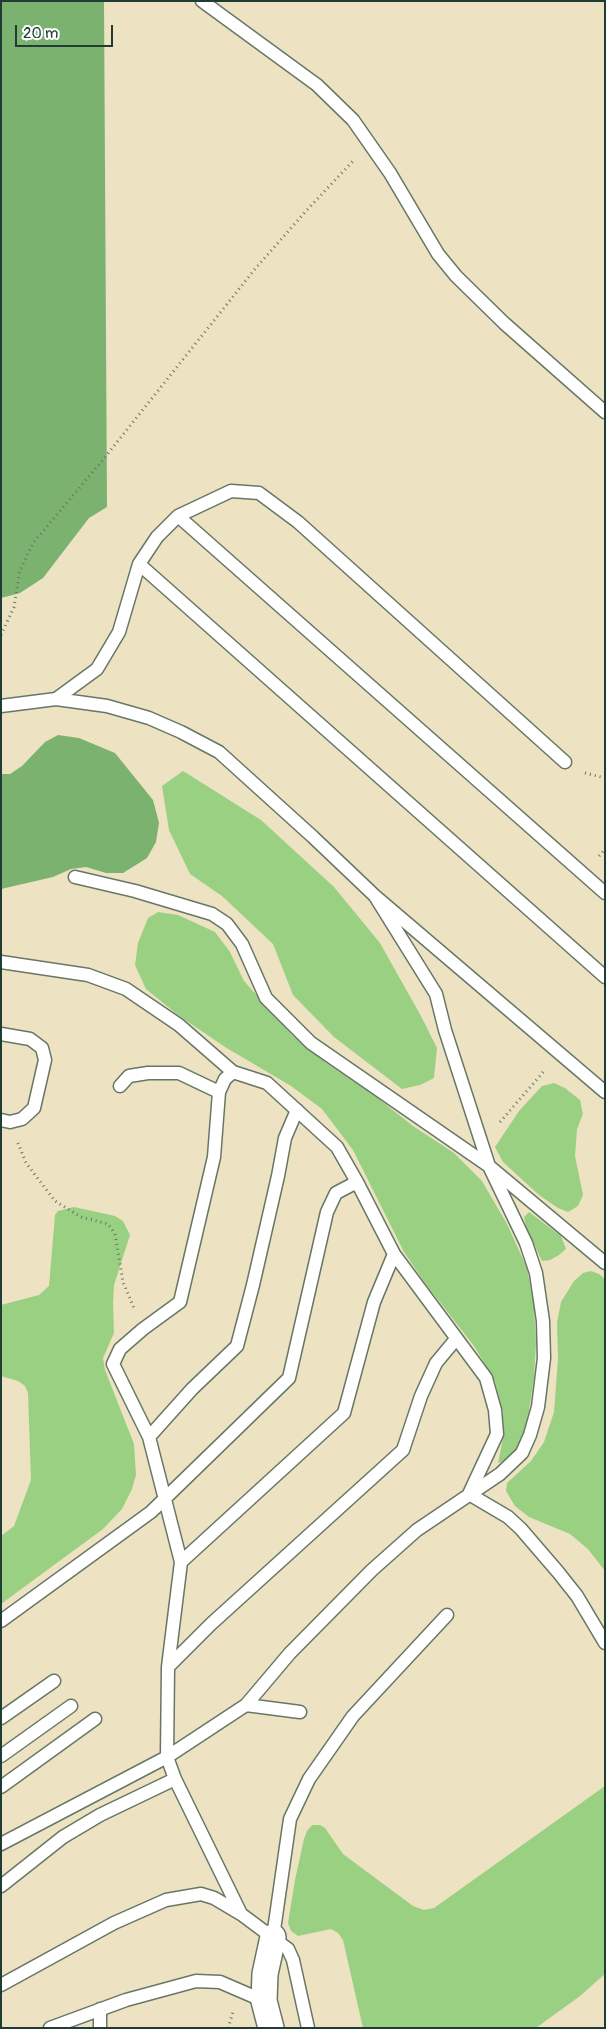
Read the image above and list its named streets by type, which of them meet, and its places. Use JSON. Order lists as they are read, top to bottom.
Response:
{
  "scale_bar": "20 m"
}
